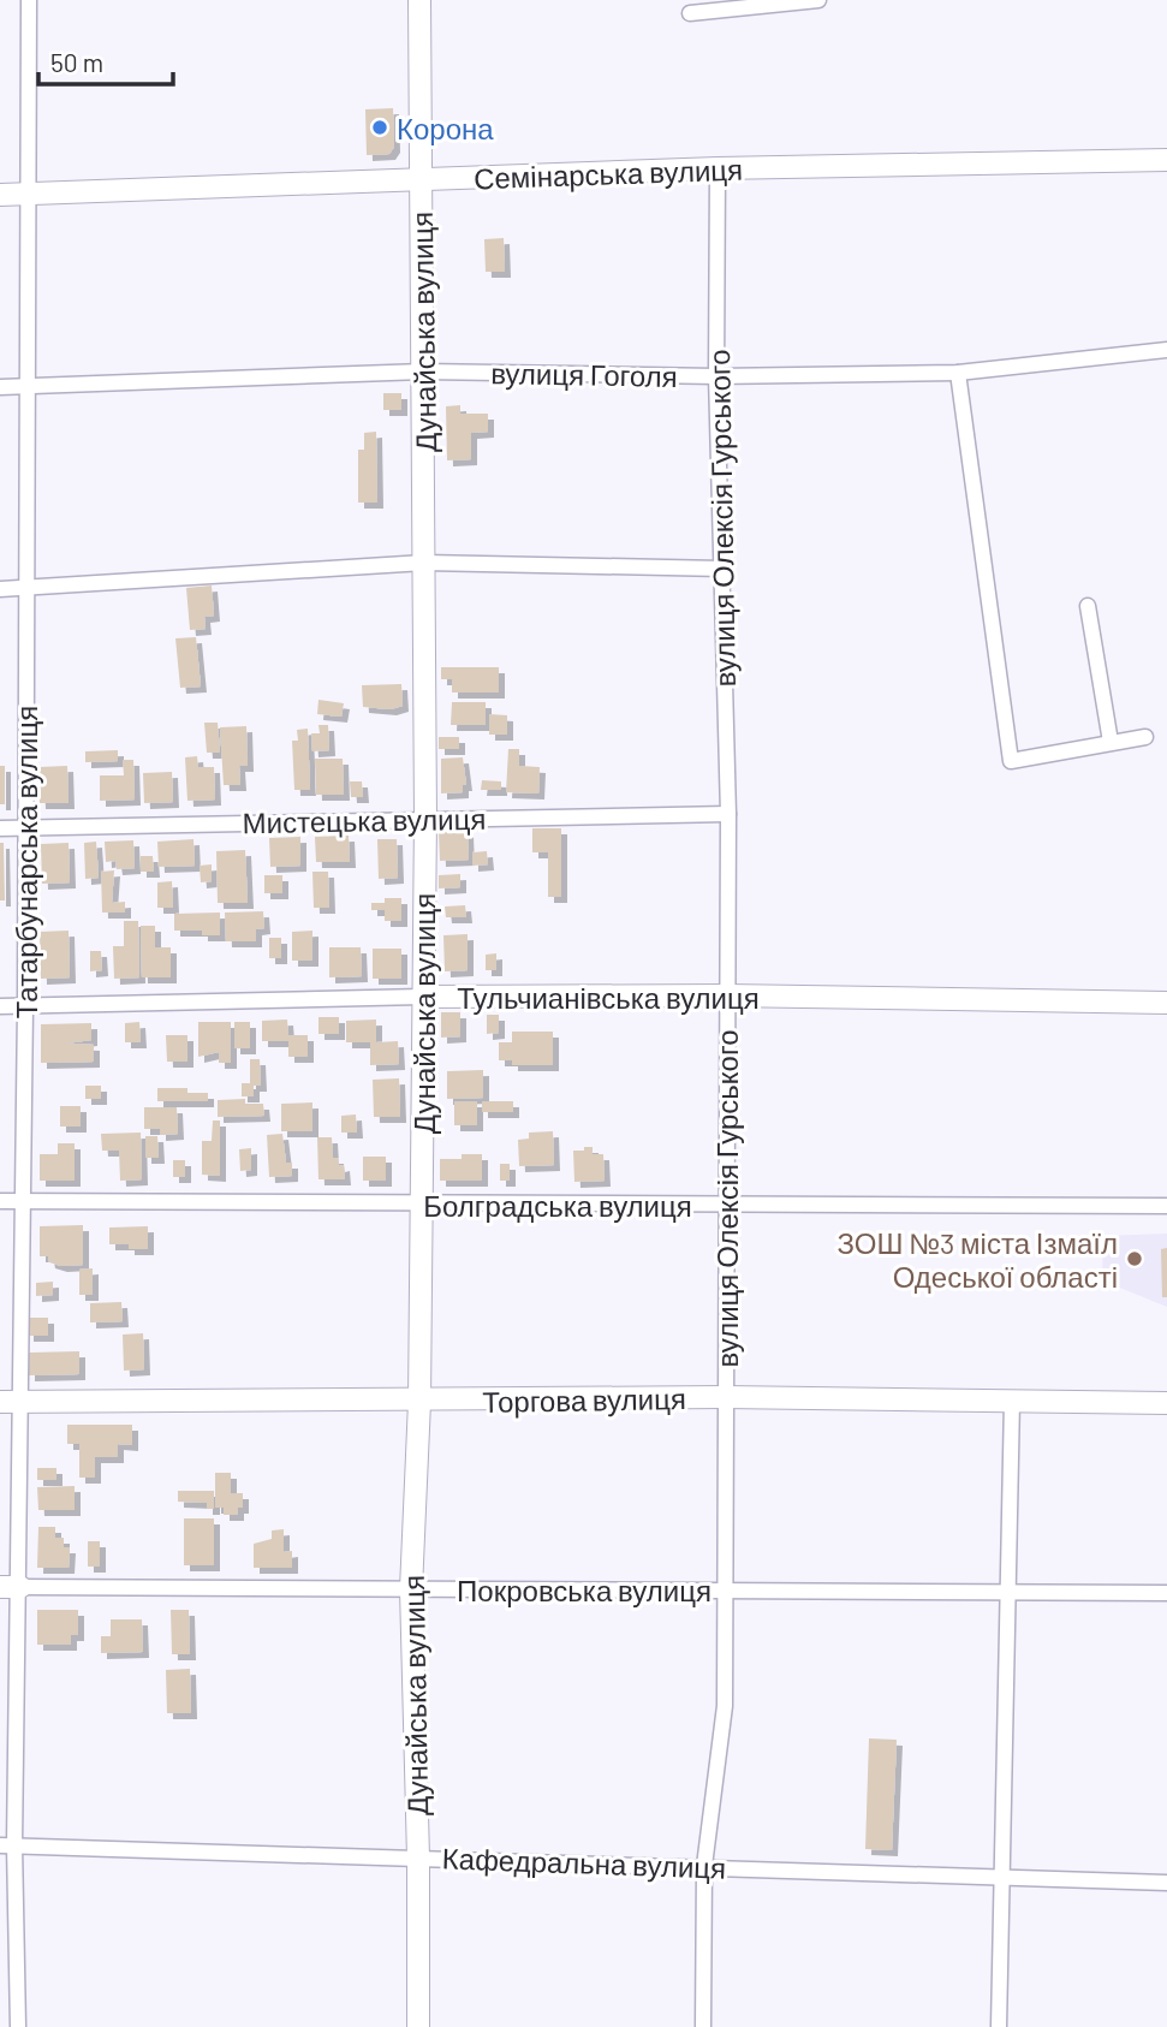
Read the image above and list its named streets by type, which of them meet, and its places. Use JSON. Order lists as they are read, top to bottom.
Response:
{
  "streets": {
    "main road": [
      "Семінарська вулиця",
      "Дунайська вулиця",
      "Тульчианівська вулиця",
      "Торгова вулиця"
    ],
    "street": [
      "вулиця Гоголя",
      "вулиця Олексія Гурського",
      "Мистецька вулиця",
      "Татарбунарська вулиця",
      "Болградська вулиця",
      "Покровська вулиця",
      "Кафедральна вулиця"
    ]
  },
  "crossings": [
    ["Семінарська вулиця", "Дунайська вулиця"],
    ["Семінарська вулиця", "вулиця Олексія Гурського"],
    ["Семінарська вулиця", "Татарбунарська вулиця"],
    ["Дунайська вулиця", "вулиця Гоголя"],
    ["Дунайська вулиця", "Мистецька вулиця"],
    ["Дунайська вулиця", "Тульчианівська вулиця"],
    ["Дунайська вулиця", "Болградська вулиця"],
    ["Дунайська вулиця", "Торгова вулиця"],
    ["Дунайська вулиця", "Покровська вулиця"],
    ["Дунайська вулиця", "Кафедральна вулиця"],
    ["вулиця Гоголя", "вулиця Олексія Гурського"],
    ["вулиця Гоголя", "Татарбунарська вулиця"],
    ["вулиця Олексія Гурського", "Мистецька вулиця"],
    ["вулиця Олексія Гурського", "Тульчианівська вулиця"],
    ["вулиця Олексія Гурського", "Болградська вулиця"],
    ["вулиця Олексія Гурського", "Торгова вулиця"],
    ["вулиця Олексія Гурського", "Покровська вулиця"],
    ["вулиця Олексія Гурського", "Кафедральна вулиця"],
    ["Мистецька вулиця", "Татарбунарська вулиця"],
    ["Татарбунарська вулиця", "Тульчианівська вулиця"],
    ["Татарбунарська вулиця", "Болградська вулиця"],
    ["Татарбунарська вулиця", "Торгова вулиця"],
    ["Татарбунарська вулиця", "Покровська вулиця"],
    ["Татарбунарська вулиця", "Кафедральна вулиця"]
  ],
  "places": ["Корона", "ЗОШ №3 міста Ізмаїл Одеської області"],
  "scale_bar": "50 m"
}
